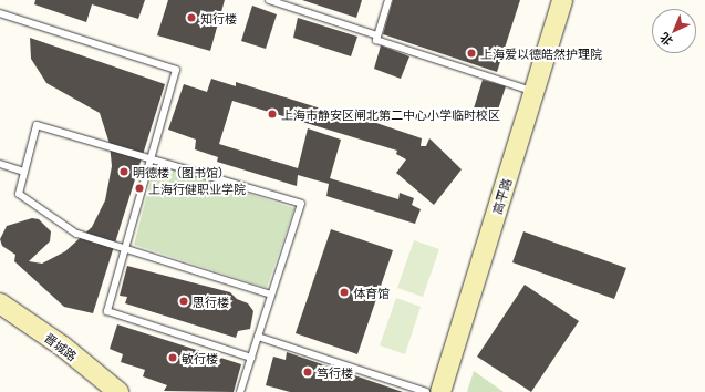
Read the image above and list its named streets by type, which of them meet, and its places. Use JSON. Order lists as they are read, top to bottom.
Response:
{
  "streets": {
    "street": ["高平路", "晋城路"]
  },
  "places": [
    "知行楼",
    "上海爱以德皓然护理院",
    "上海市静安区闸北第二中心小学临时校区",
    "明德楼（图书馆）",
    "上海行健职业学院",
    "体育馆",
    "思行楼",
    "敏行楼",
    "笃行楼"
  ],
  "north": "bottom left"
}
